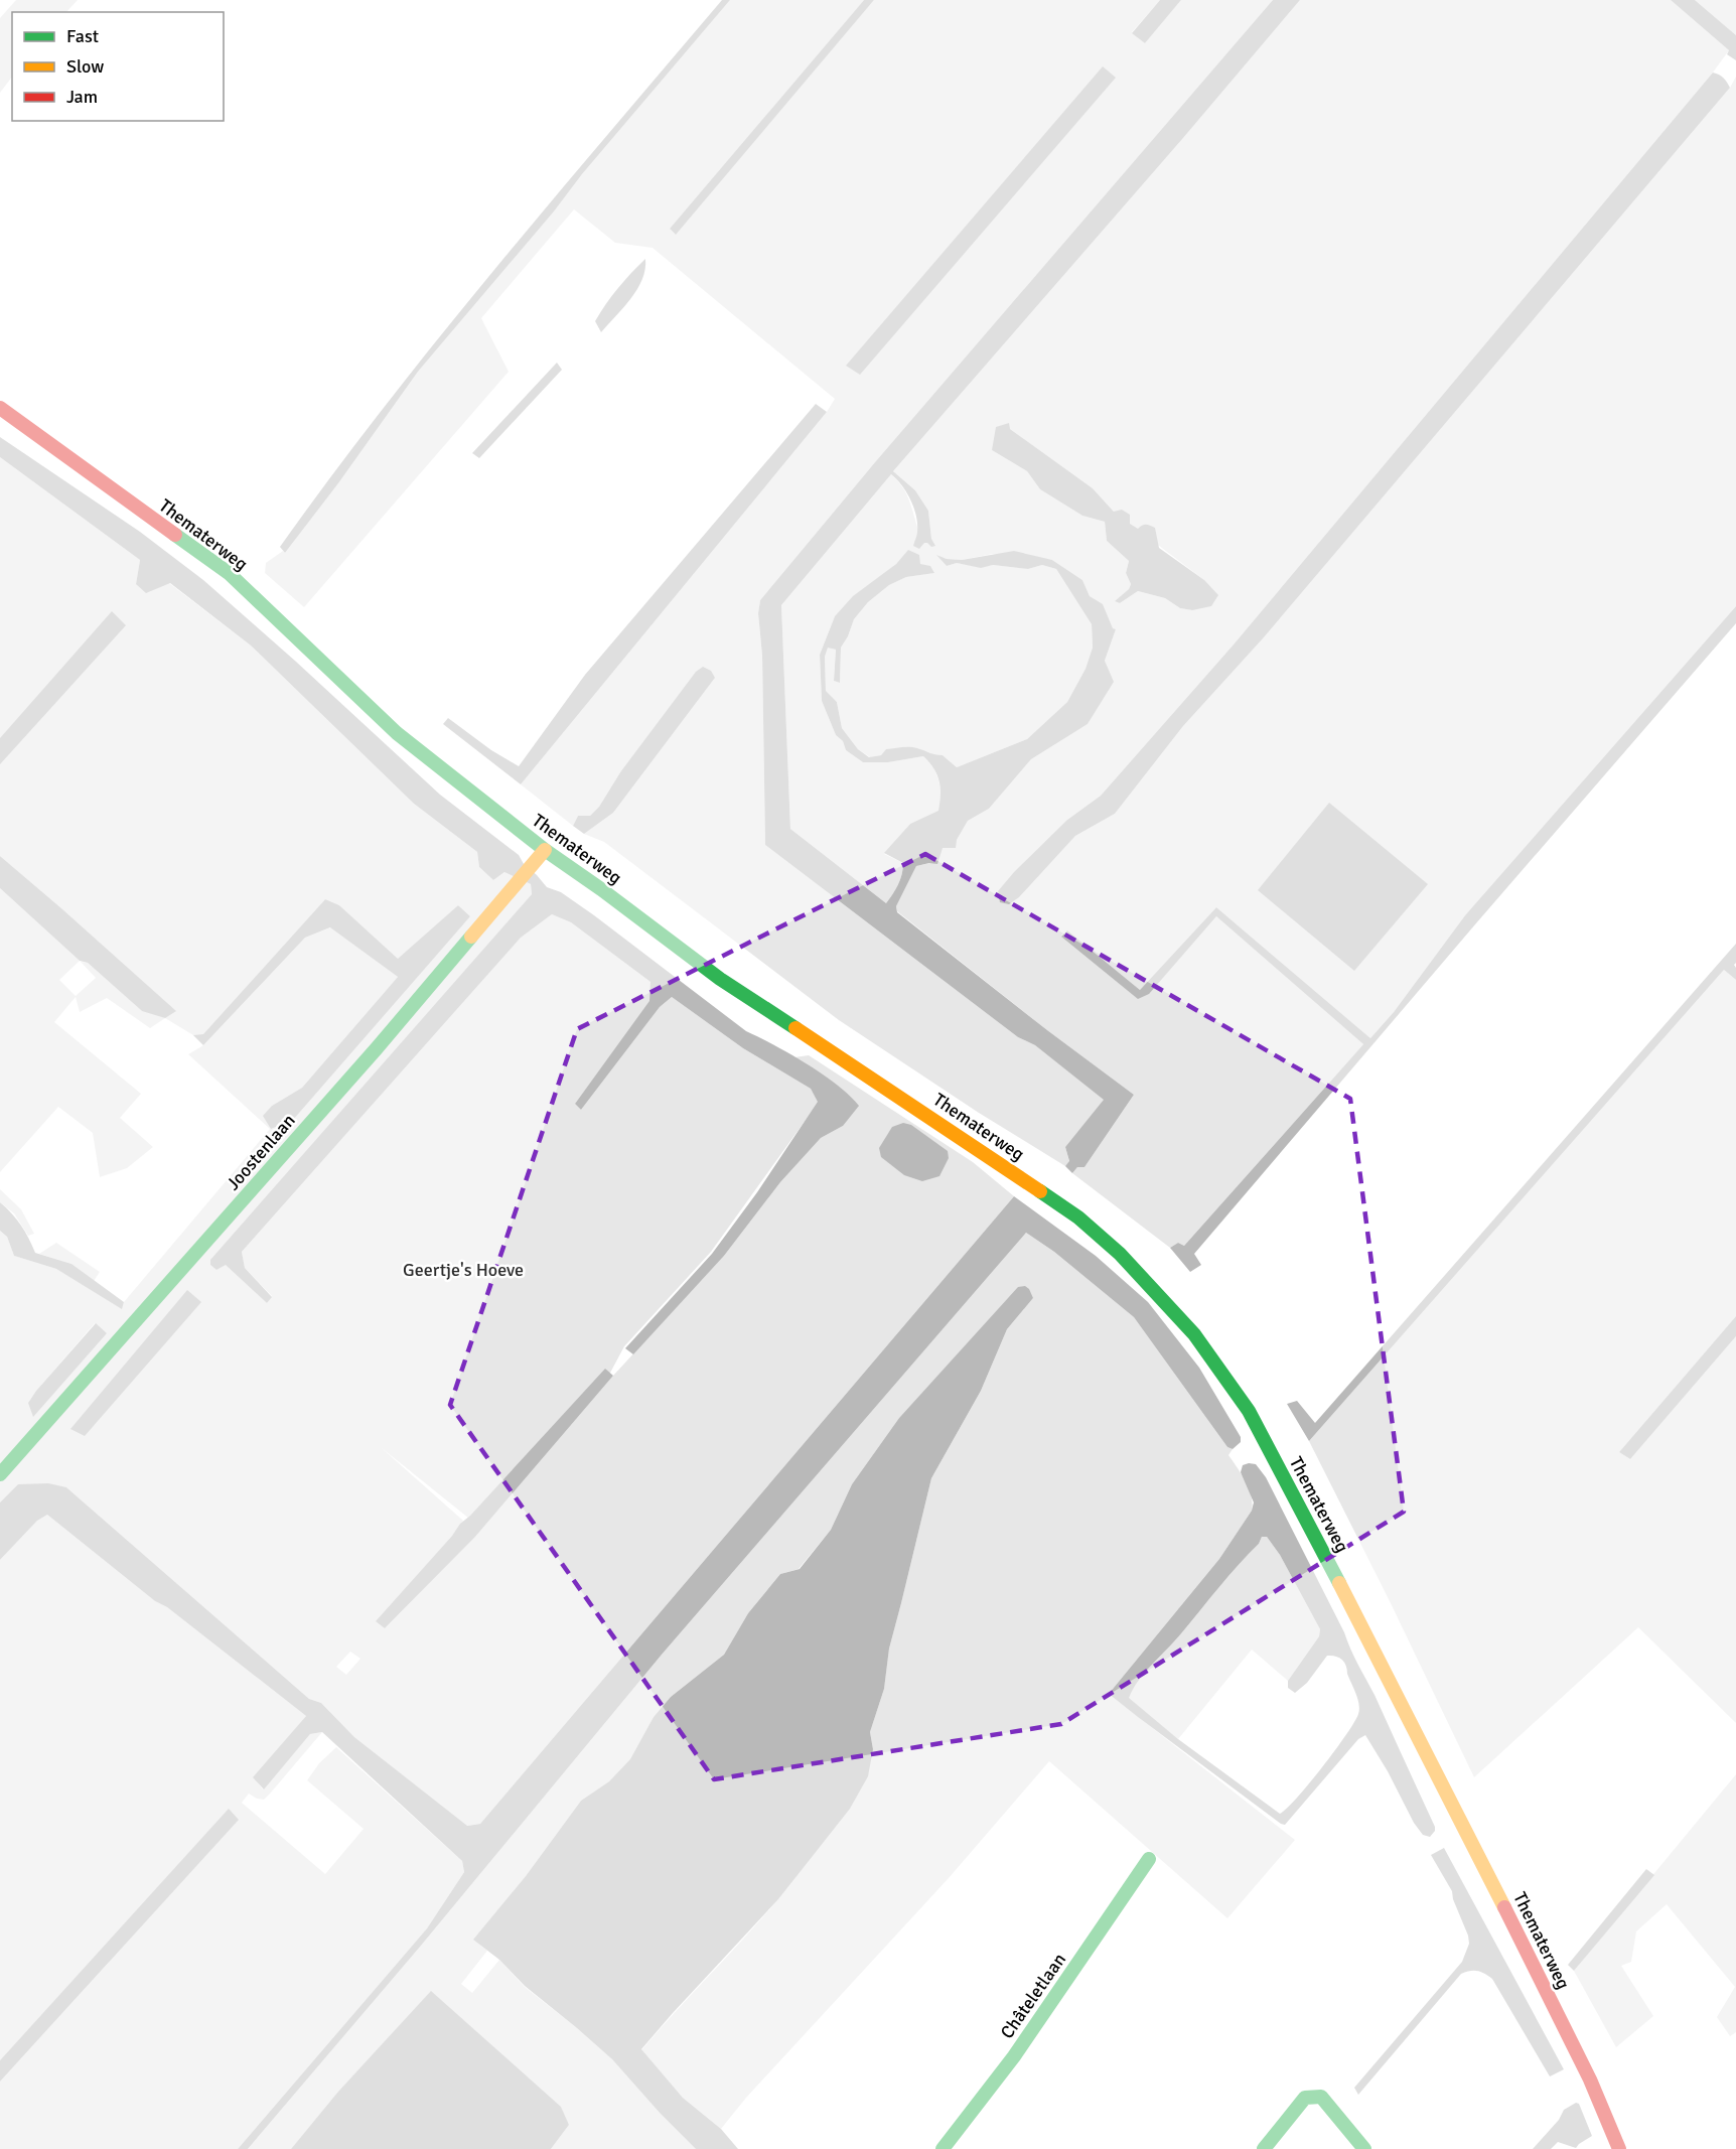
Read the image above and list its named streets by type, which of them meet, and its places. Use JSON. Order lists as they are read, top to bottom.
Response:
{
  "streets": {
    "street": ["Thematerweg", "Joostenlaan", "Châteletlaan"]
  },
  "crossings": [
    ["Thematerweg", "Joostenlaan"]
  ],
  "parks": ["Geertje's Hoeve"],
  "legend": ["Fast", "Slow", "Jam"]
}
